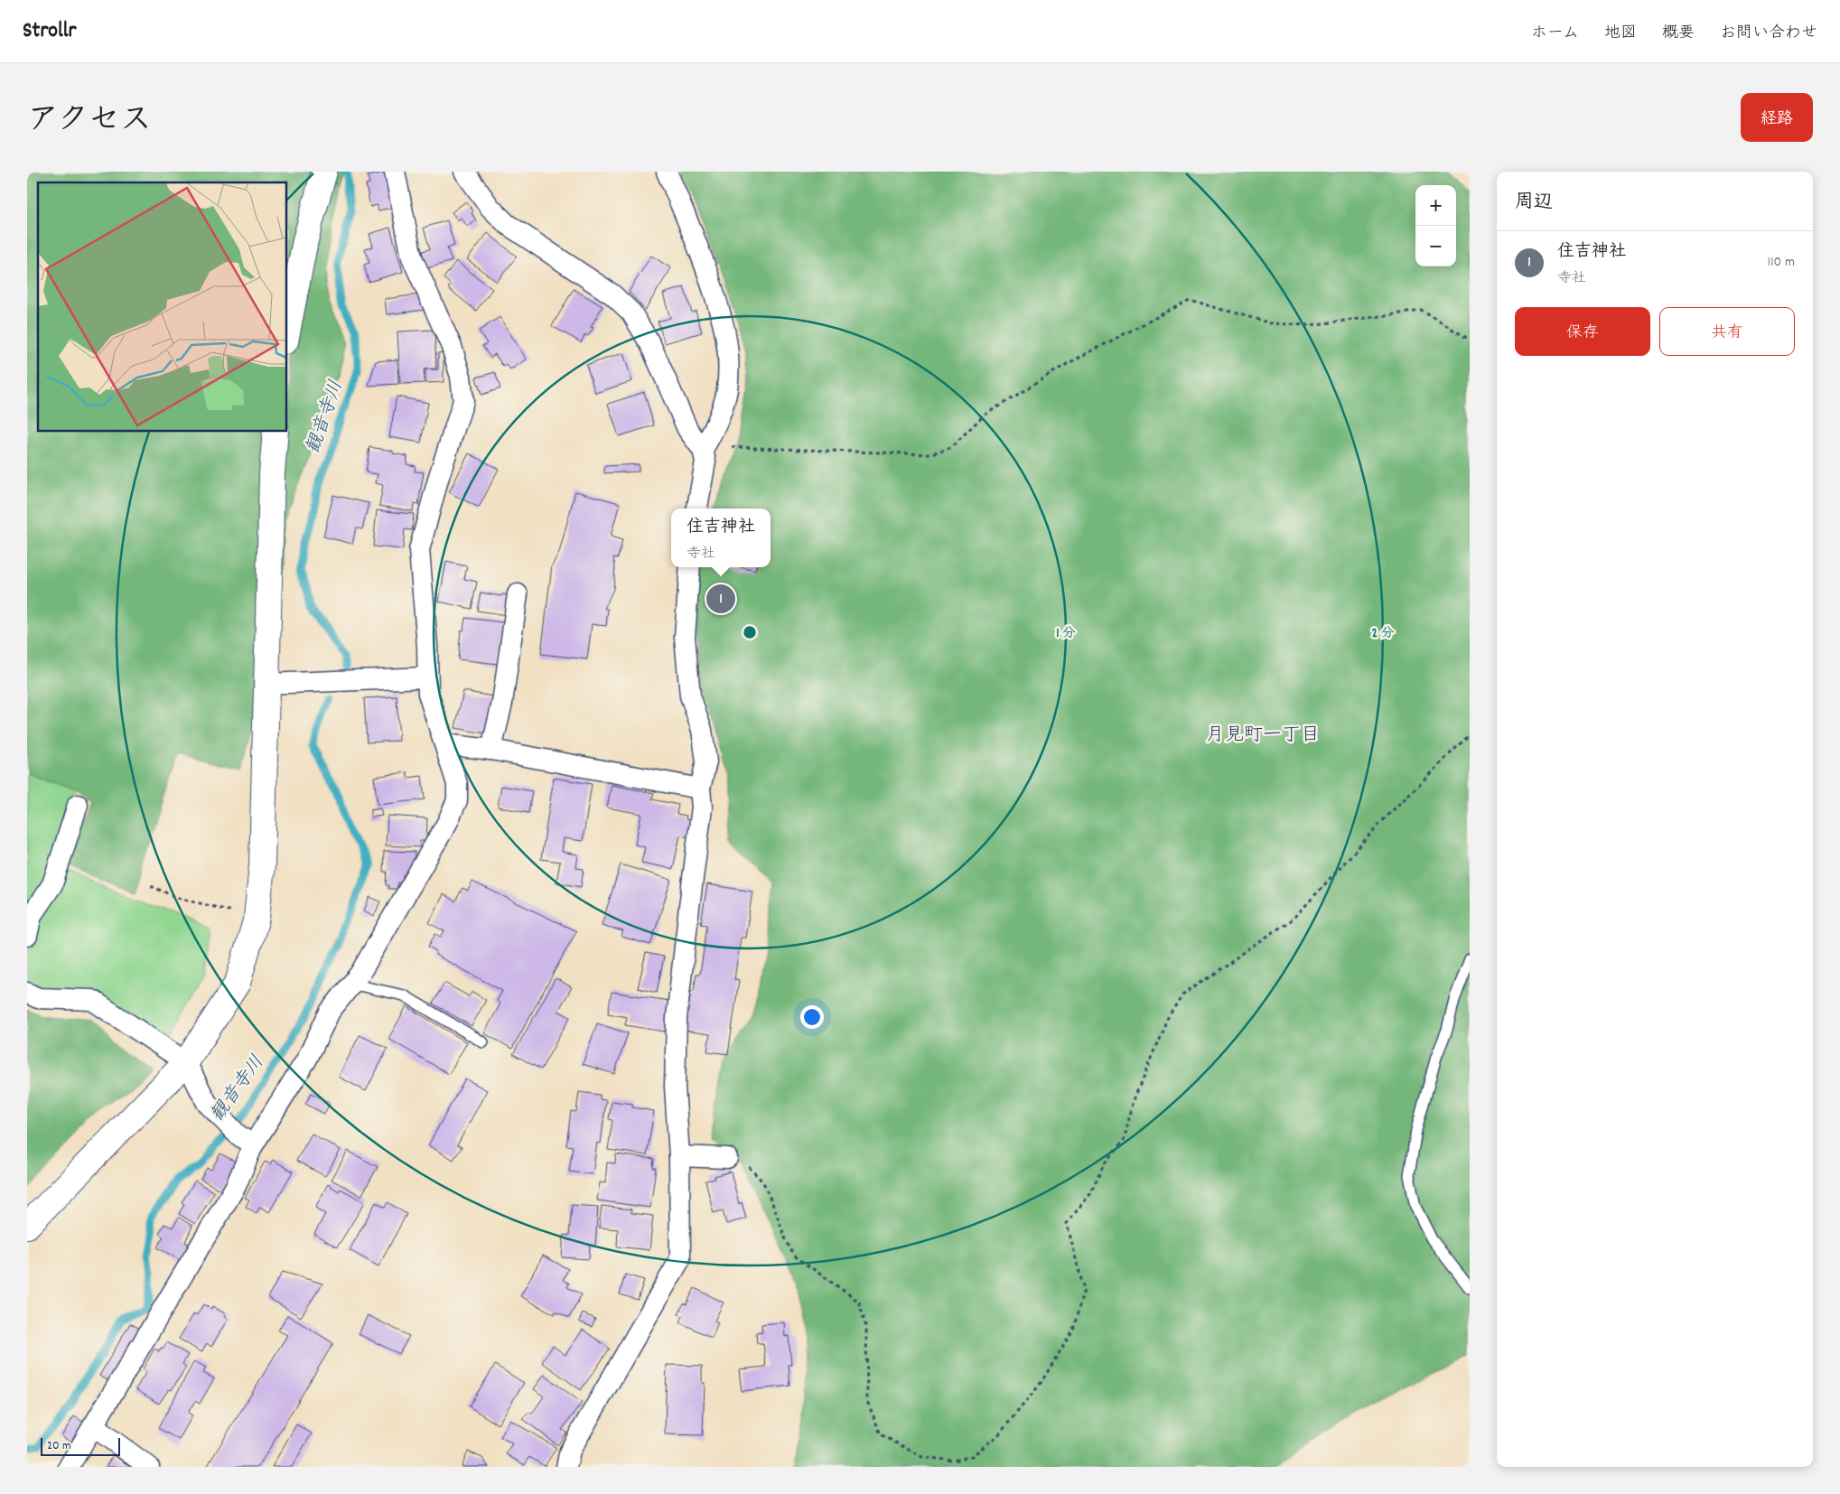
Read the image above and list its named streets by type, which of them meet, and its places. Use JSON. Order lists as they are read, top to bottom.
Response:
{
  "districts": ["月見町一丁目"],
  "water": ["観音寺川"],
  "scale_bar": "20 m",
  "page": {
    "header": "Strollr",
    "nav": [
      "ホーム",
      "地図",
      "概要",
      "お問い合わせ"
    ],
    "title": "アクセス",
    "buttons": [
      "経路",
      ["保存", "共有"]
    ],
    "heading": "周辺",
    "map_buttons": ["+", "−"],
    "list": [
      {
        "mark": "1",
        "name": "住吉神社",
        "note": "寺社",
        "value": "110 m"
      }
    ],
    "popup": ["住吉神社", "寺社"],
    "pins": "1",
    "scale": "20 m"
  },
  "rings": ["1 分", "2 分"]
}
